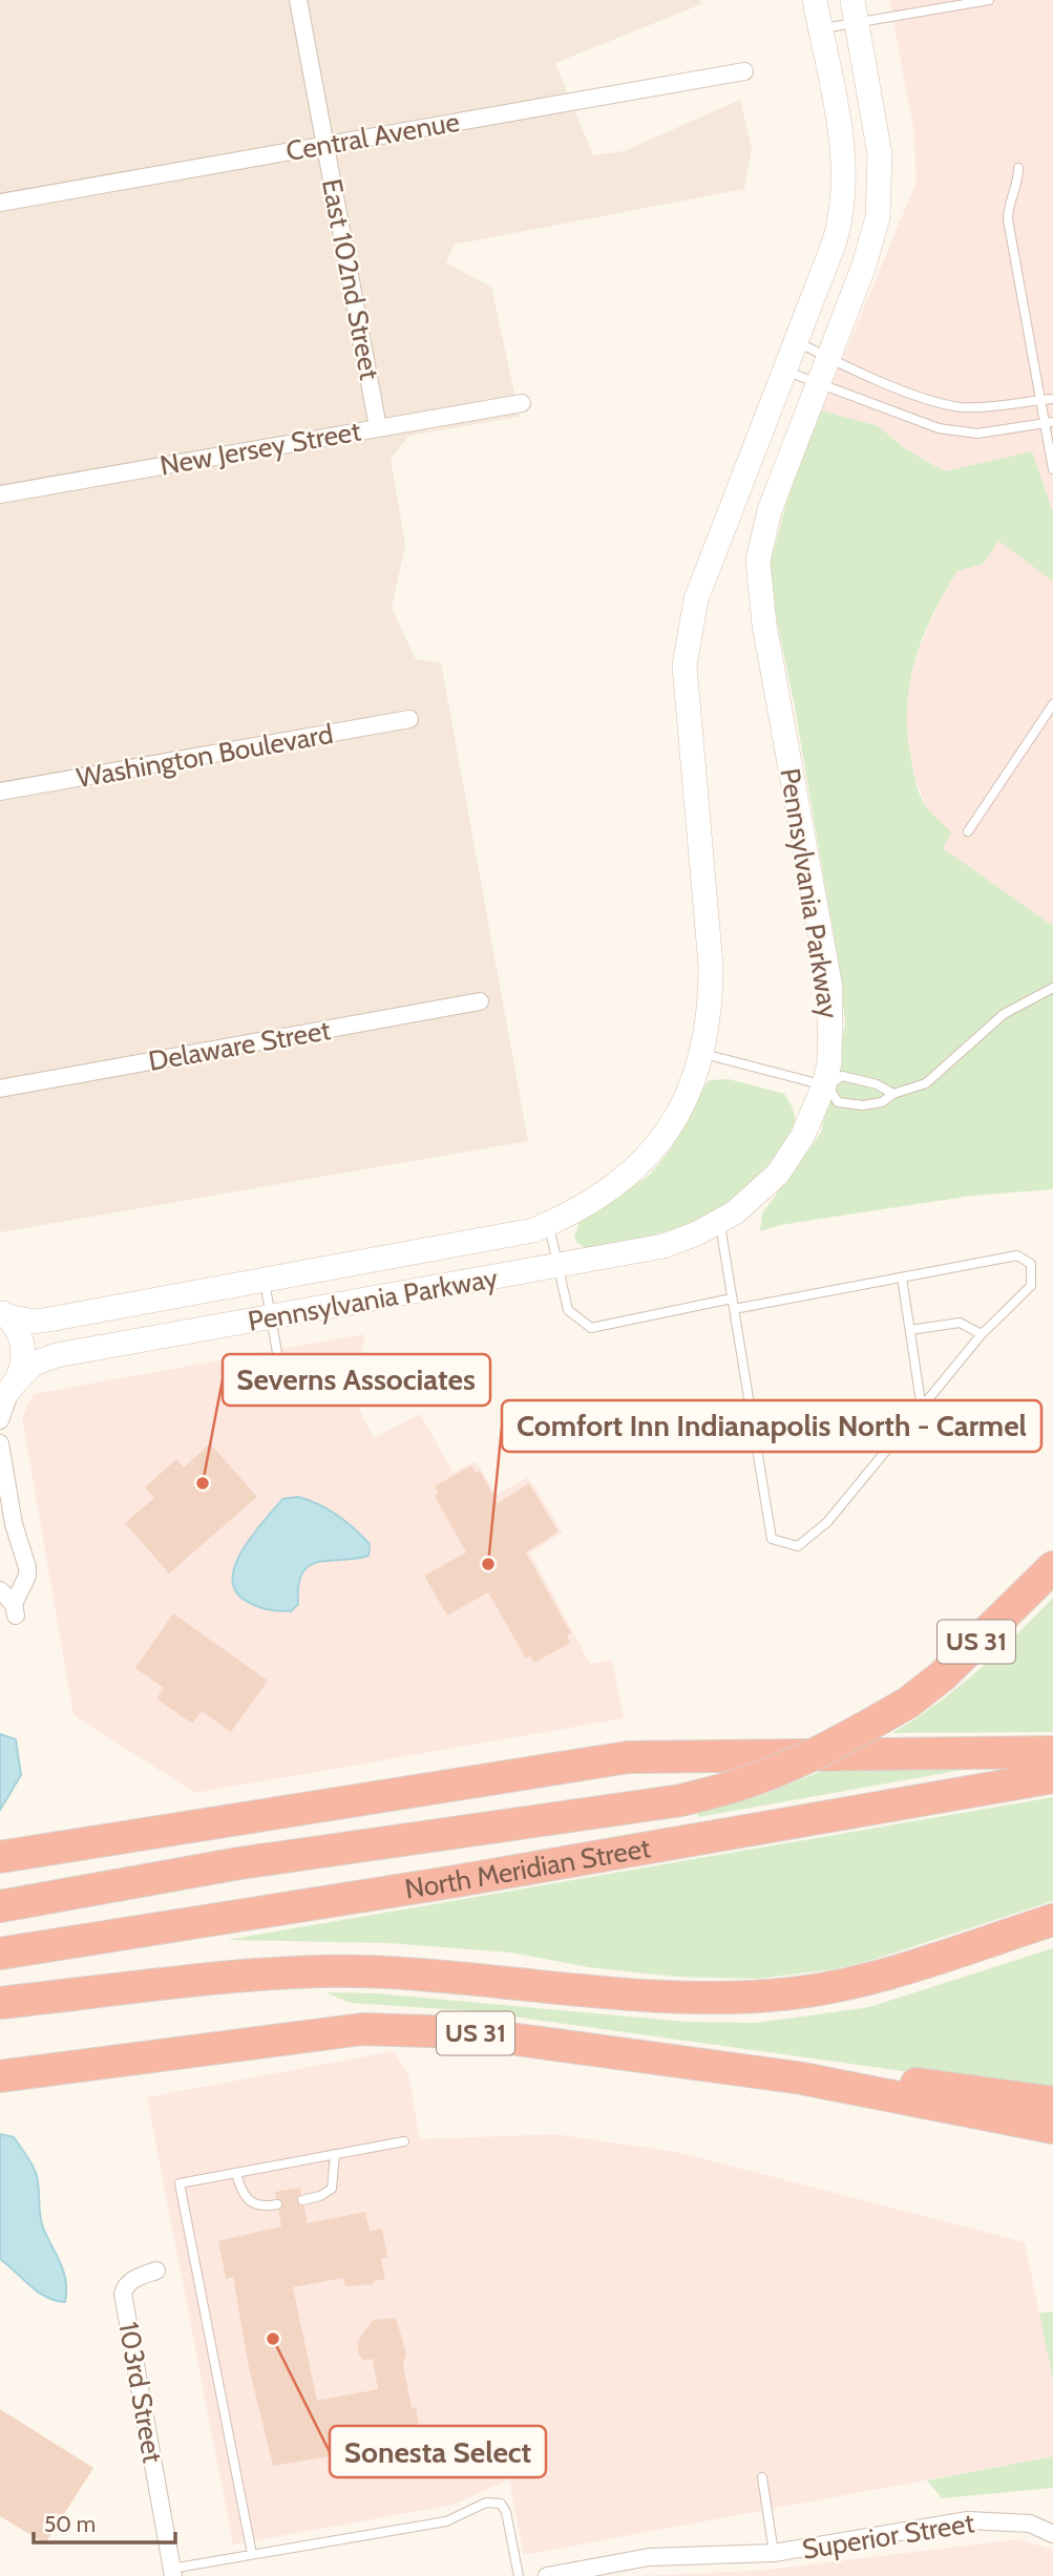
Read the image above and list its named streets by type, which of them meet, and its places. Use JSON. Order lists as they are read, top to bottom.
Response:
{
  "streets": {
    "highway": ["US 31", "North Meridian Street"],
    "main road": ["Pennsylvania Parkway"],
    "street": [
      "Central Avenue",
      "East 102nd Street",
      "New Jersey Street",
      "Washington Boulevard",
      "Delaware Street",
      "103rd Street",
      "Superior Street"
    ]
  },
  "crossings": [
    ["Central Avenue", "East 102nd Street"],
    ["East 102nd Street", "New Jersey Street"]
  ],
  "places": ["Severns Associates", "Comfort Inn Indianapolis North - Carmel", "Sonesta Select"],
  "scale_bar": "50 m"
}
